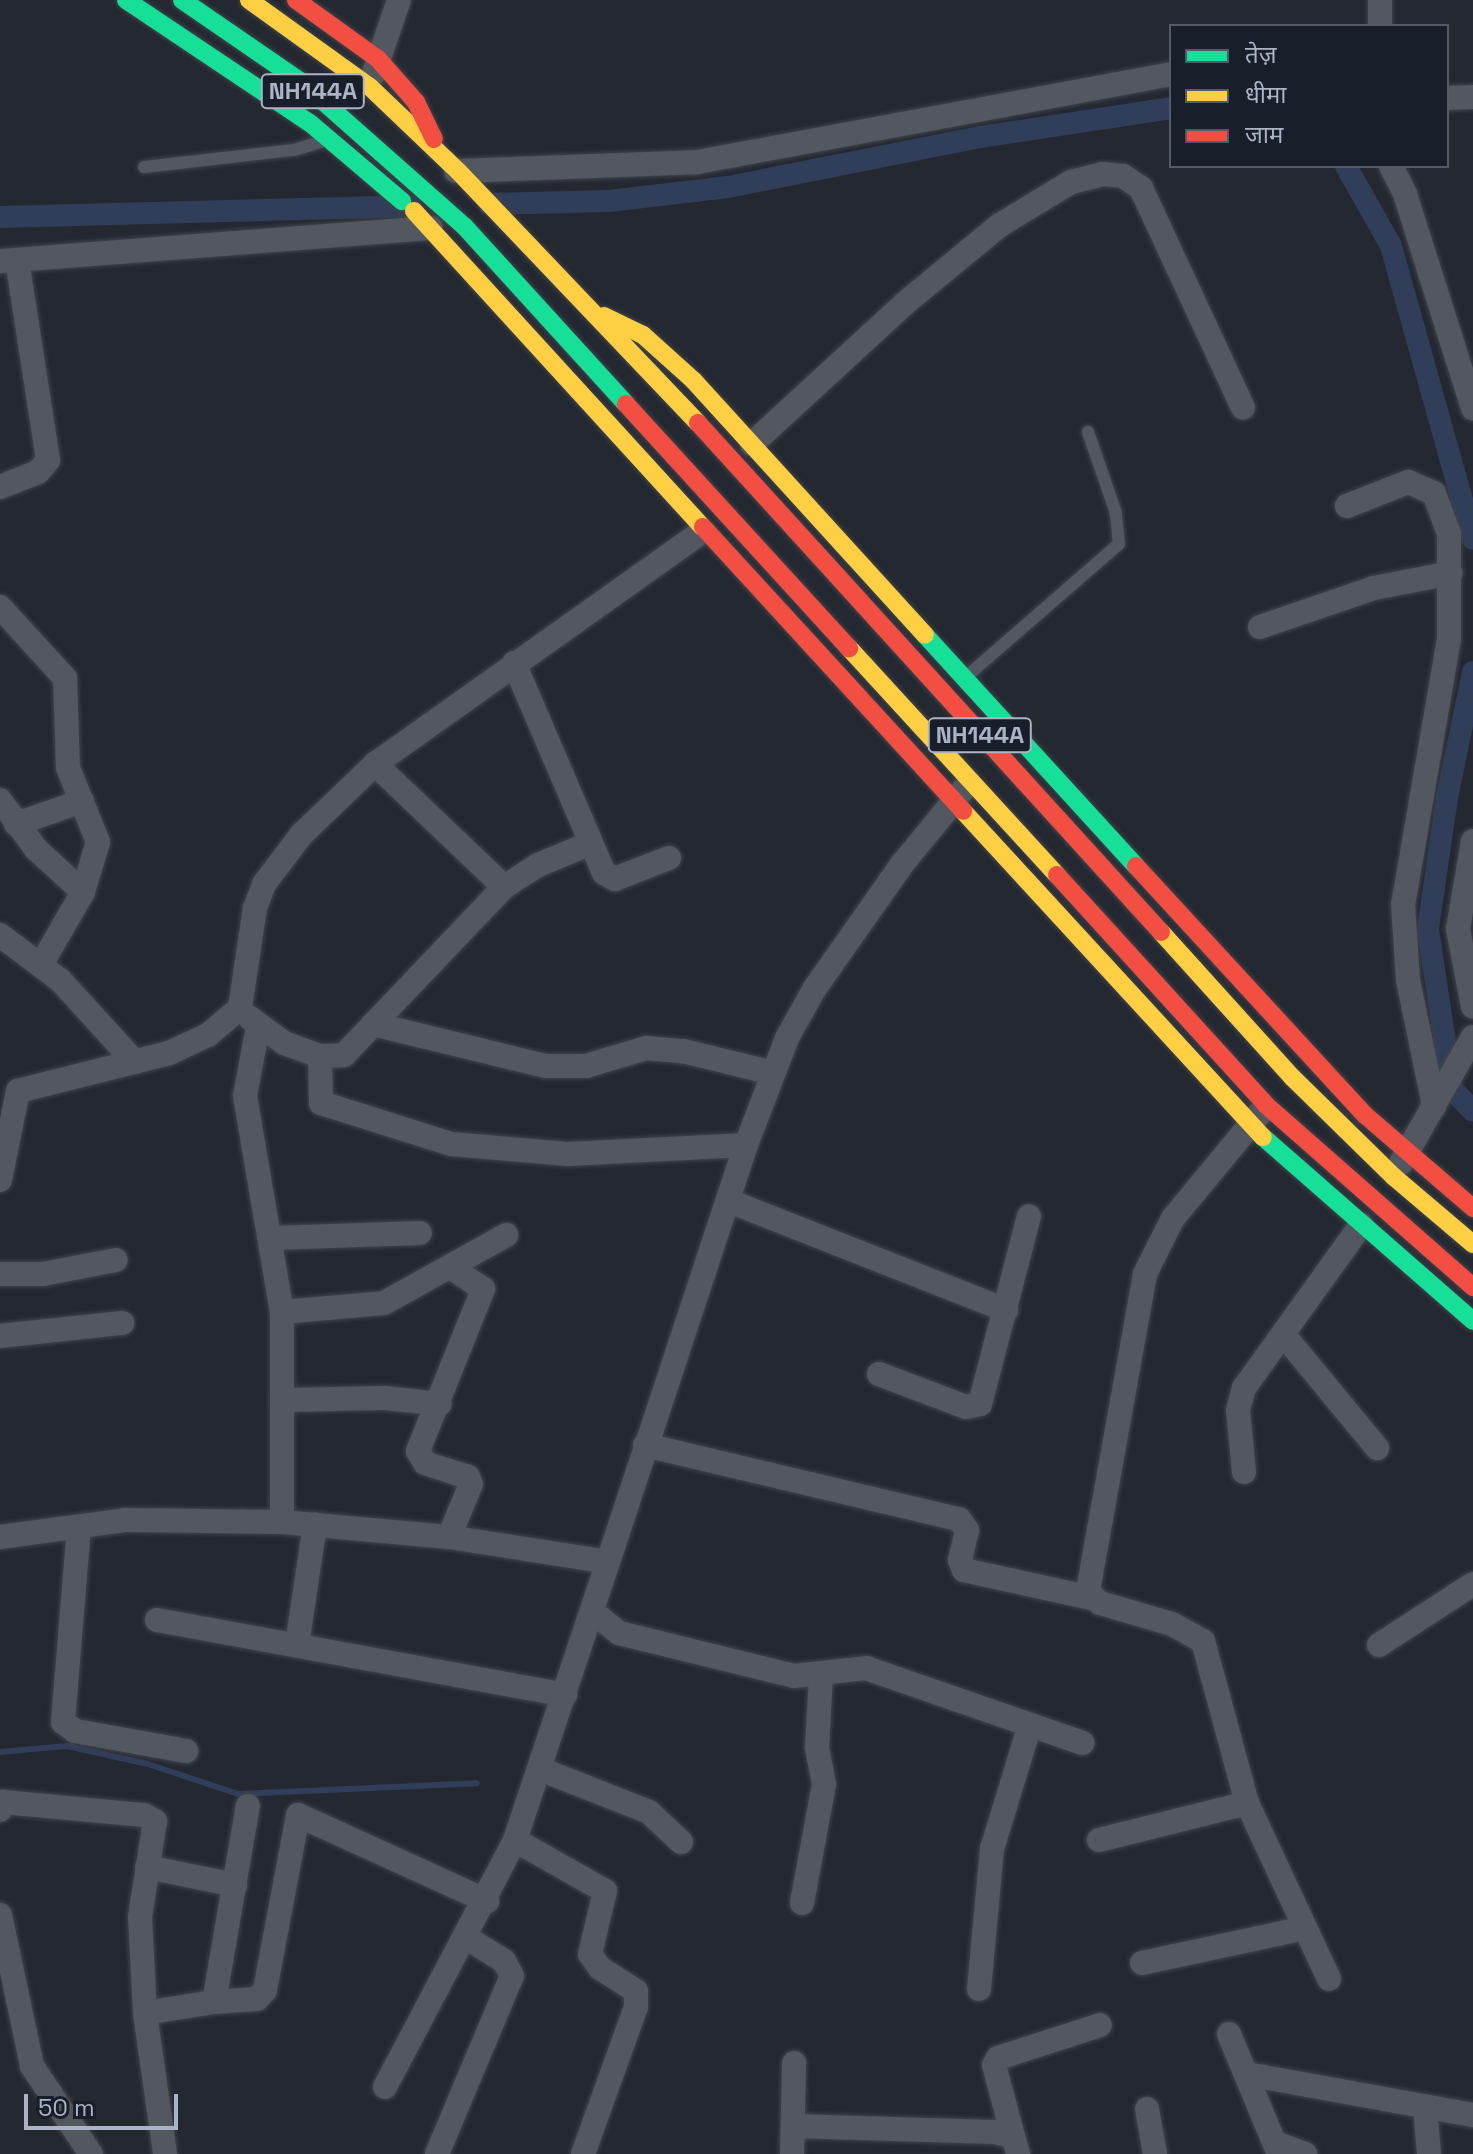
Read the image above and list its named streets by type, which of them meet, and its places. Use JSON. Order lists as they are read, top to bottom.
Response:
{
  "streets": {
    "main road": ["NH144A"]
  },
  "legend": ["तेज़", "धीमा", "जाम"],
  "scale_bar": "50 m"
}
